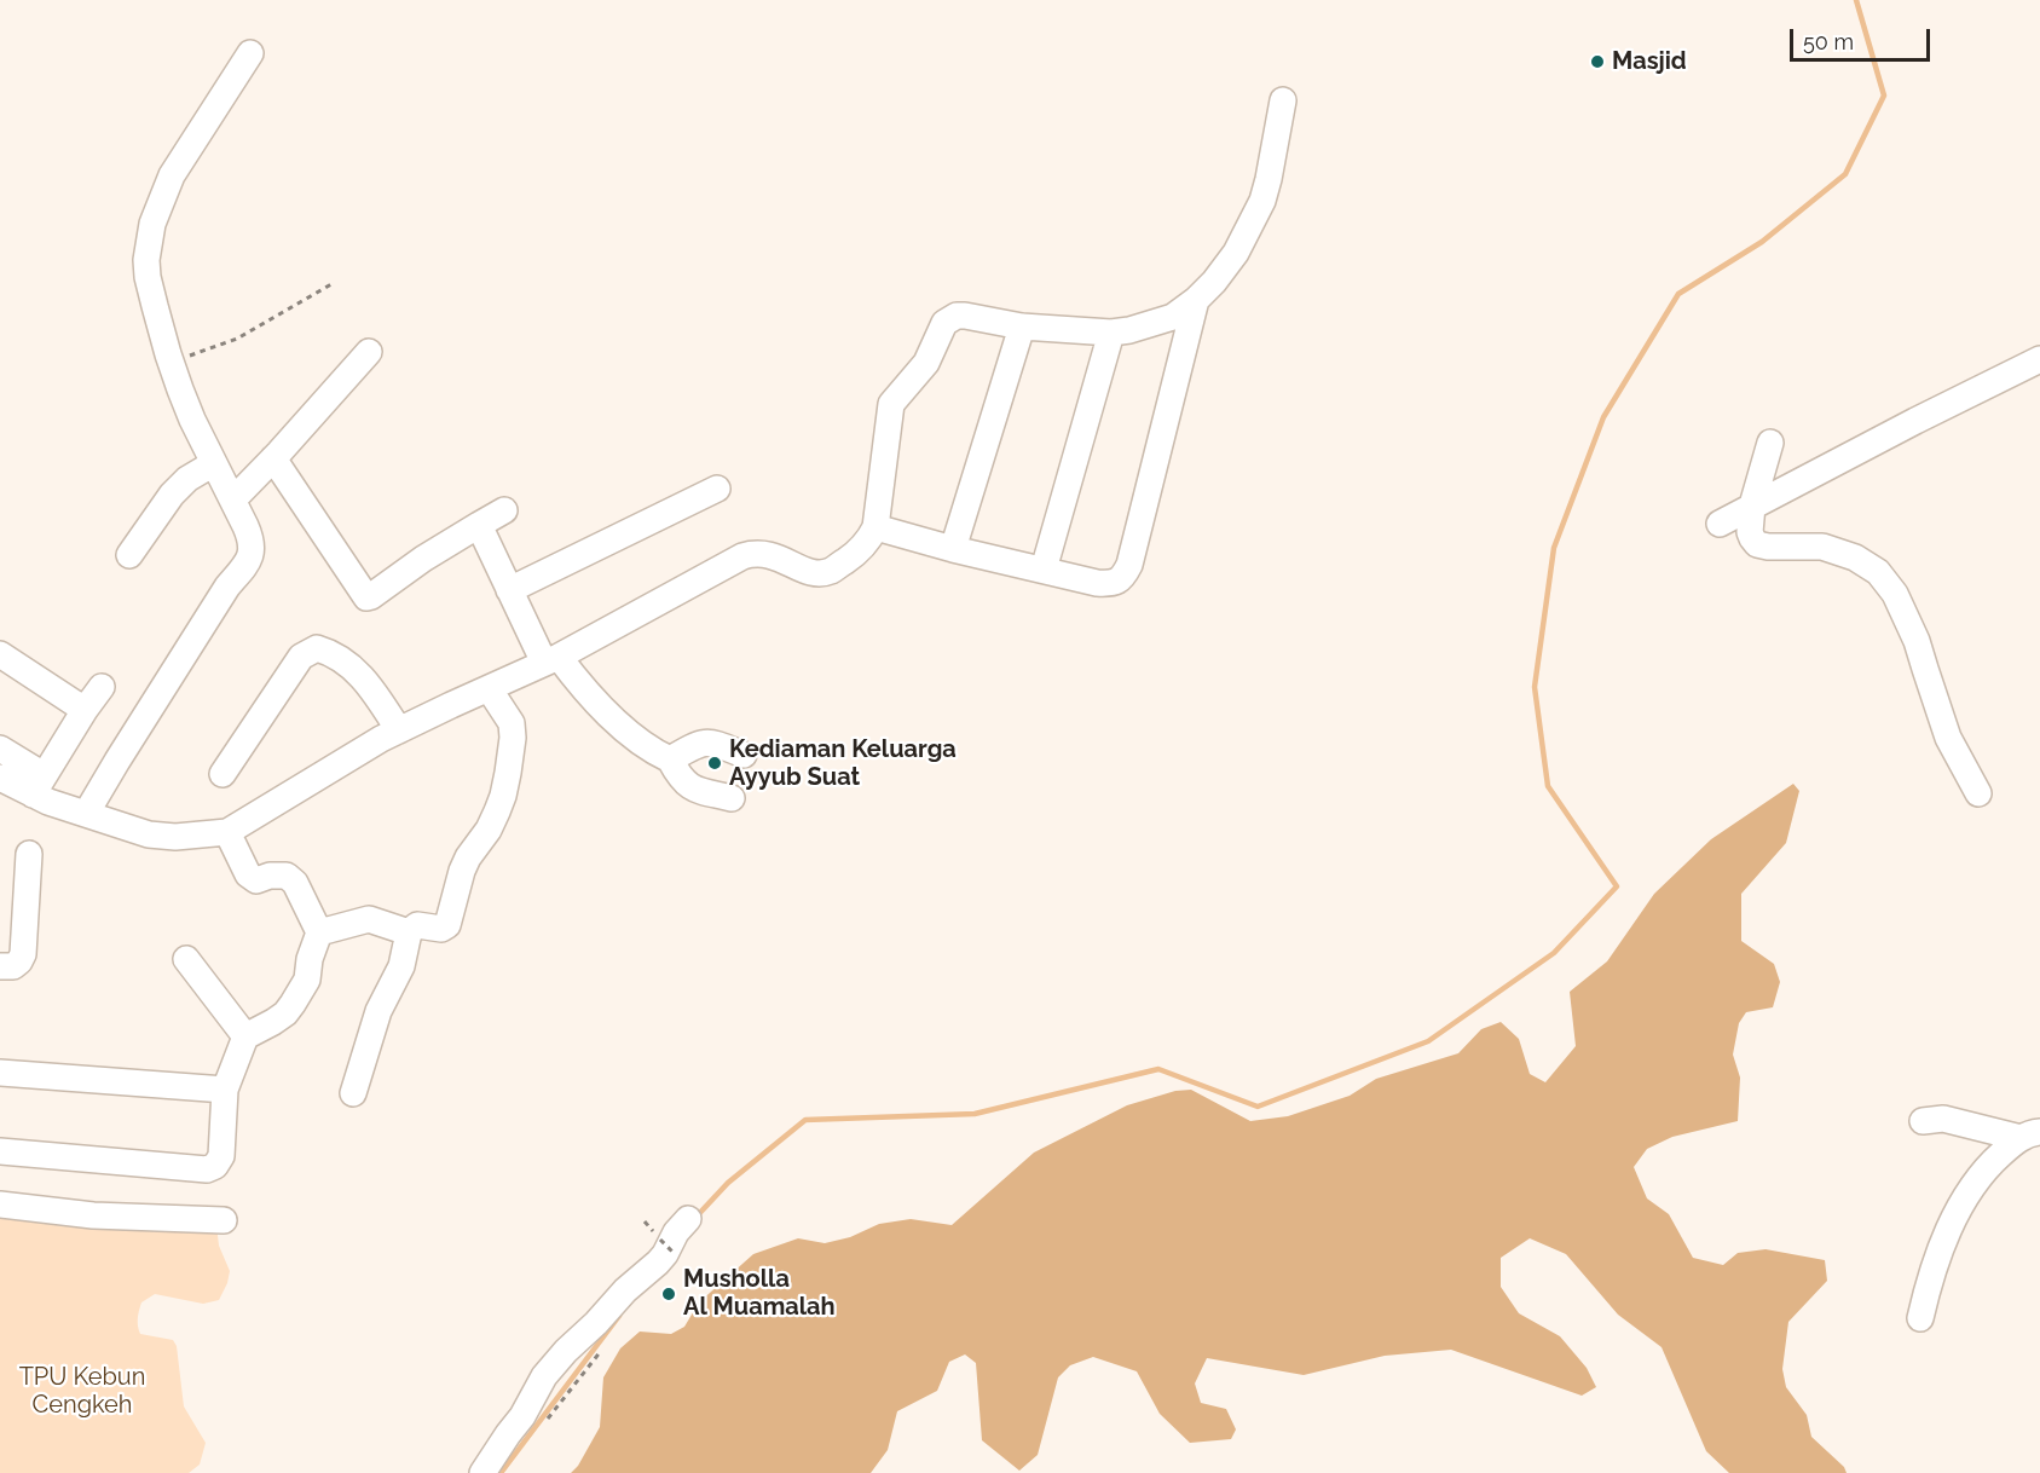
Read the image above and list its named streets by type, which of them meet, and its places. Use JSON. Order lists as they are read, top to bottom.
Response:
{
  "parks": ["TPU Kebun Cengkeh"],
  "places": ["Masjid", "Kediaman Keluarga Ayyub Suat", "Musholla Al Muamalah"],
  "scale_bar": "50 m"
}
